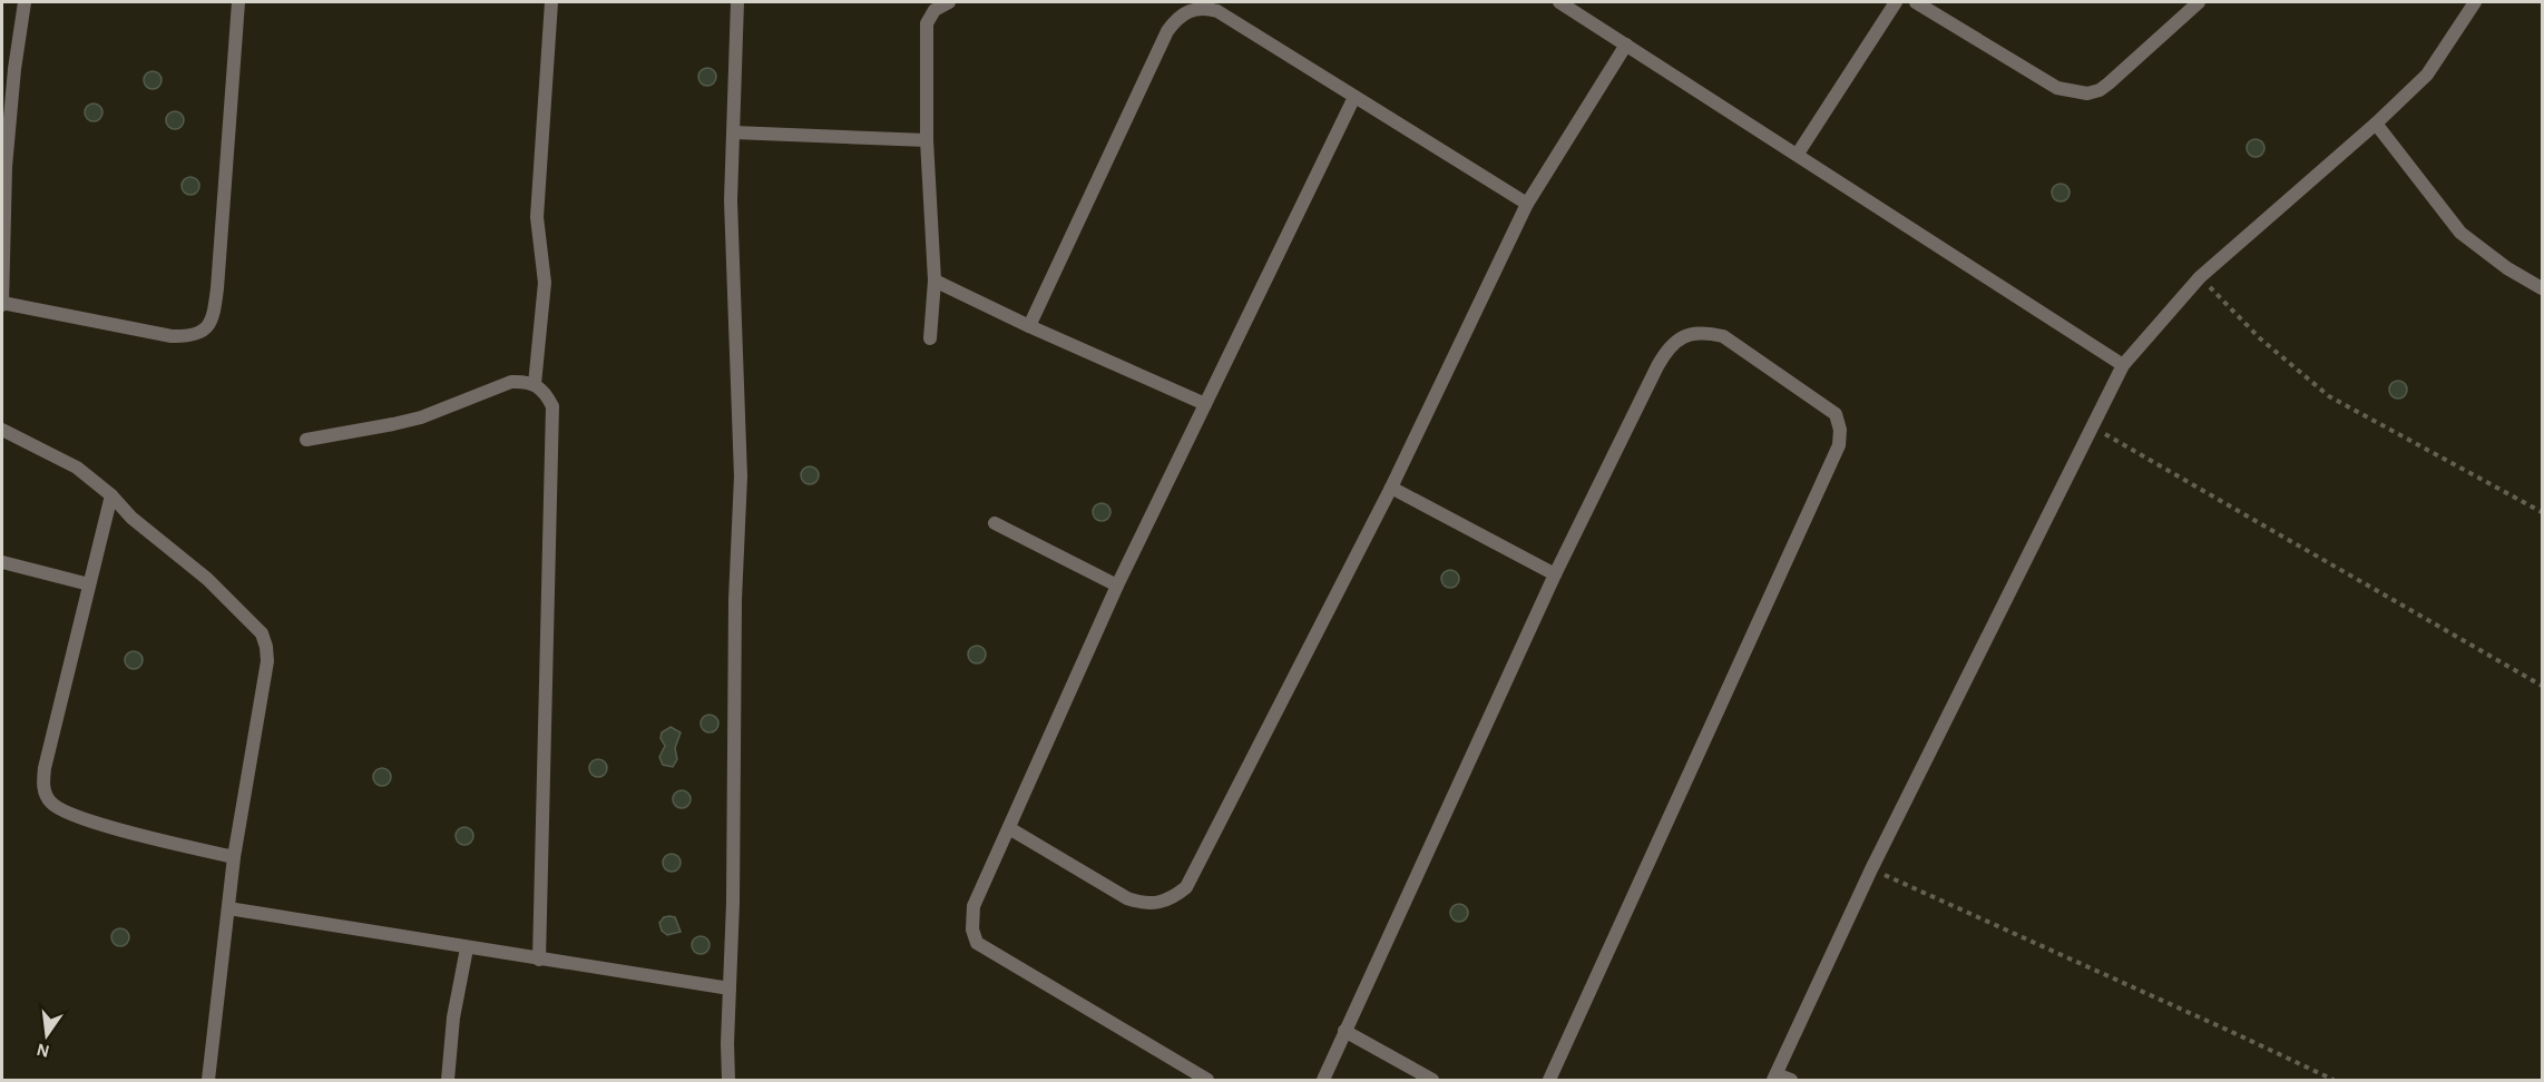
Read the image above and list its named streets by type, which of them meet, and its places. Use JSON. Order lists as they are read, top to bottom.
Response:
{
  "north": "bottom"
}
